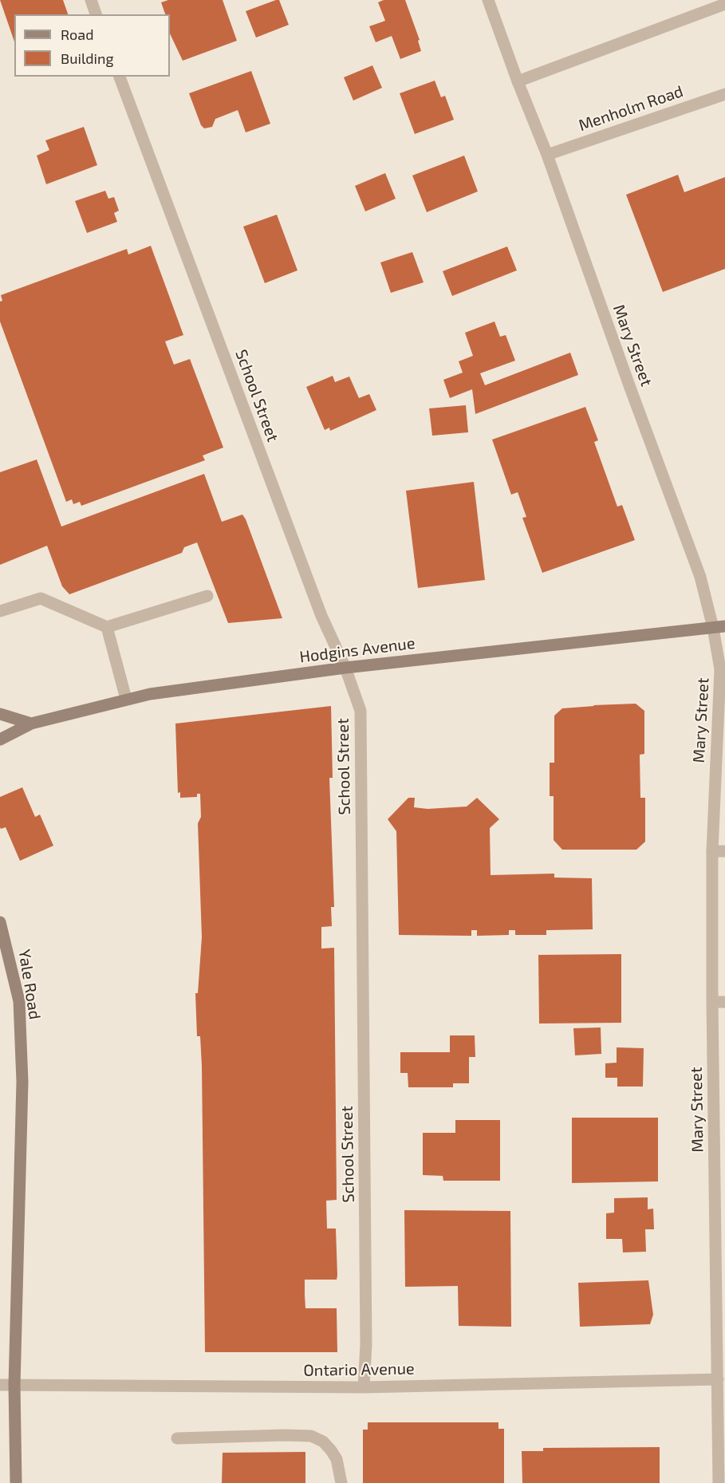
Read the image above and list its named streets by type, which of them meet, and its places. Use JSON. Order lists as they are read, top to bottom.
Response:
{
  "streets": {
    "street": [
      "Menholm Road",
      "Mary Street",
      "School Street",
      "Hodgins Avenue",
      "Yale Road",
      "Ontario Avenue"
    ]
  },
  "crossings": [
    ["Menholm Road", "Mary Street"],
    ["Mary Street", "Hodgins Avenue"],
    ["Mary Street", "Ontario Avenue"],
    ["School Street", "Hodgins Avenue"],
    ["School Street", "Ontario Avenue"],
    ["Yale Road", "Ontario Avenue"]
  ],
  "legend": ["Road", "Building"]
}
